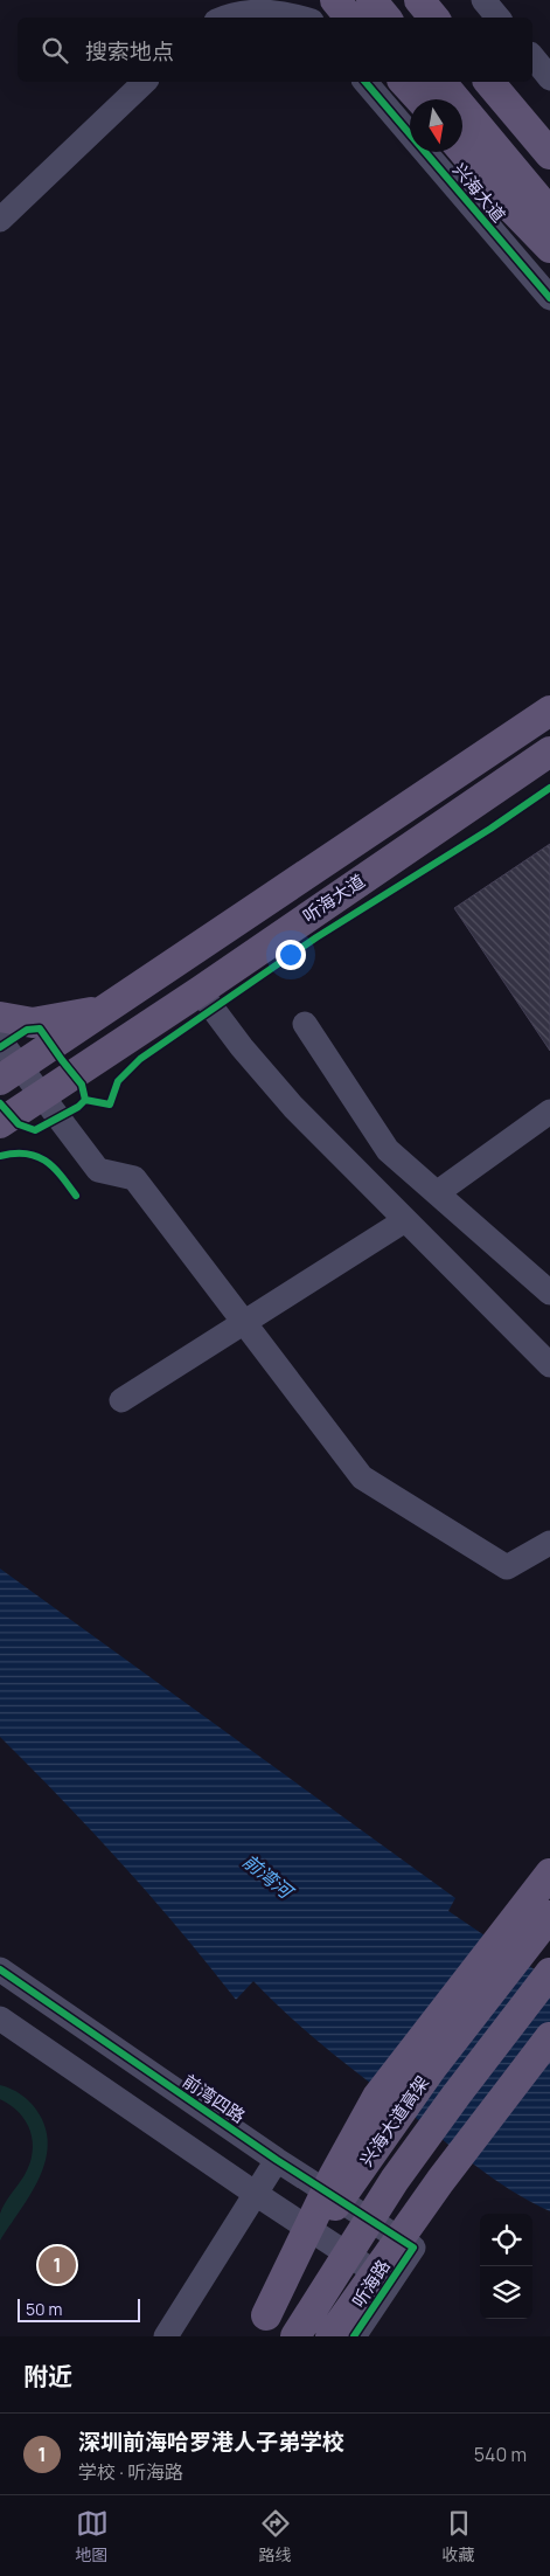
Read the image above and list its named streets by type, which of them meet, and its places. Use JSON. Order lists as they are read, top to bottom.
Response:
{
  "streets": {
    "main road": ["听海大道", "兴海大道高架"],
    "street": ["兴海大道", "前湾四路", "听海路"]
  },
  "crossings": [
    ["前湾四路", "听海路"]
  ],
  "water": ["前湾河"],
  "scale_bar": "50 m",
  "north": "bottom",
  "page": {
    "search": "搜索地点",
    "pins": "1",
    "scale": "50 m",
    "heading": "附近",
    "list": [
      {
        "mark": "1",
        "name": "深圳前海哈罗港人子弟学校",
        "note": "学校 · 听海路",
        "value": "540 m"
      }
    ],
    "nav": ["地图", "路线", "收藏"]
  }
}
